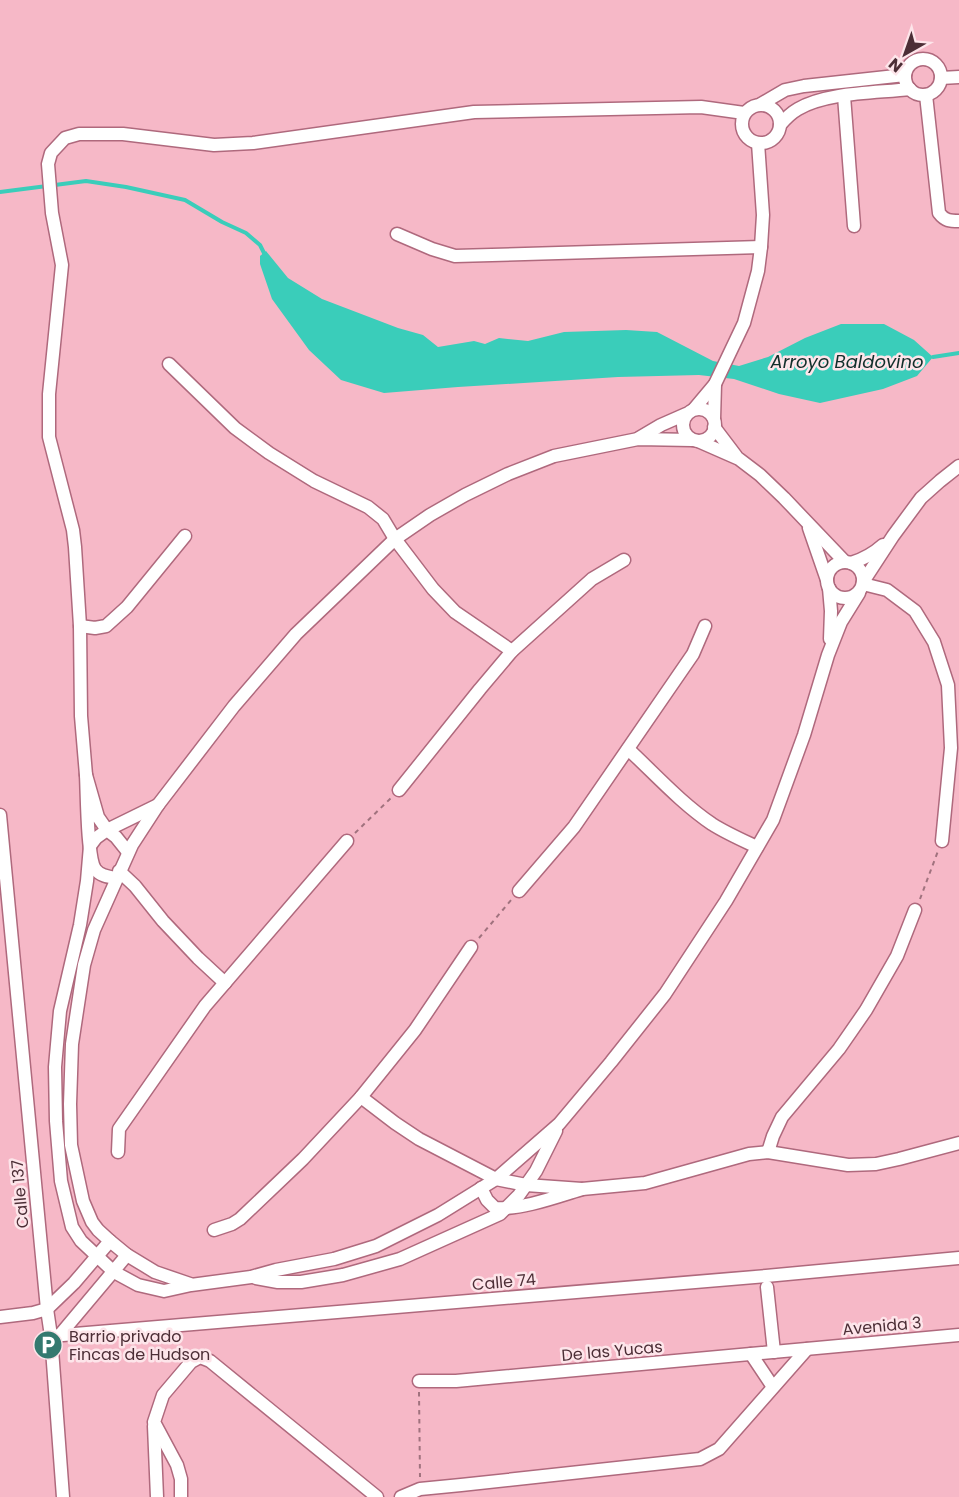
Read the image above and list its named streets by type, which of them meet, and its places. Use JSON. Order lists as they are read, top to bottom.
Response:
{
  "streets": {
    "street": [
      "Calle 137",
      "Calle 74",
      "Avenida 3",
      "De las Yucas"
    ]
  },
  "crossings": [
    ["Calle 137", "Calle 74"],
    ["Avenida 3", "De las Yucas"]
  ],
  "water": ["Arroyo Baldovino"],
  "places": {
    "parking": ["Barrio privado Fincas de Hudson"]
  },
  "north": "bottom left"
}
